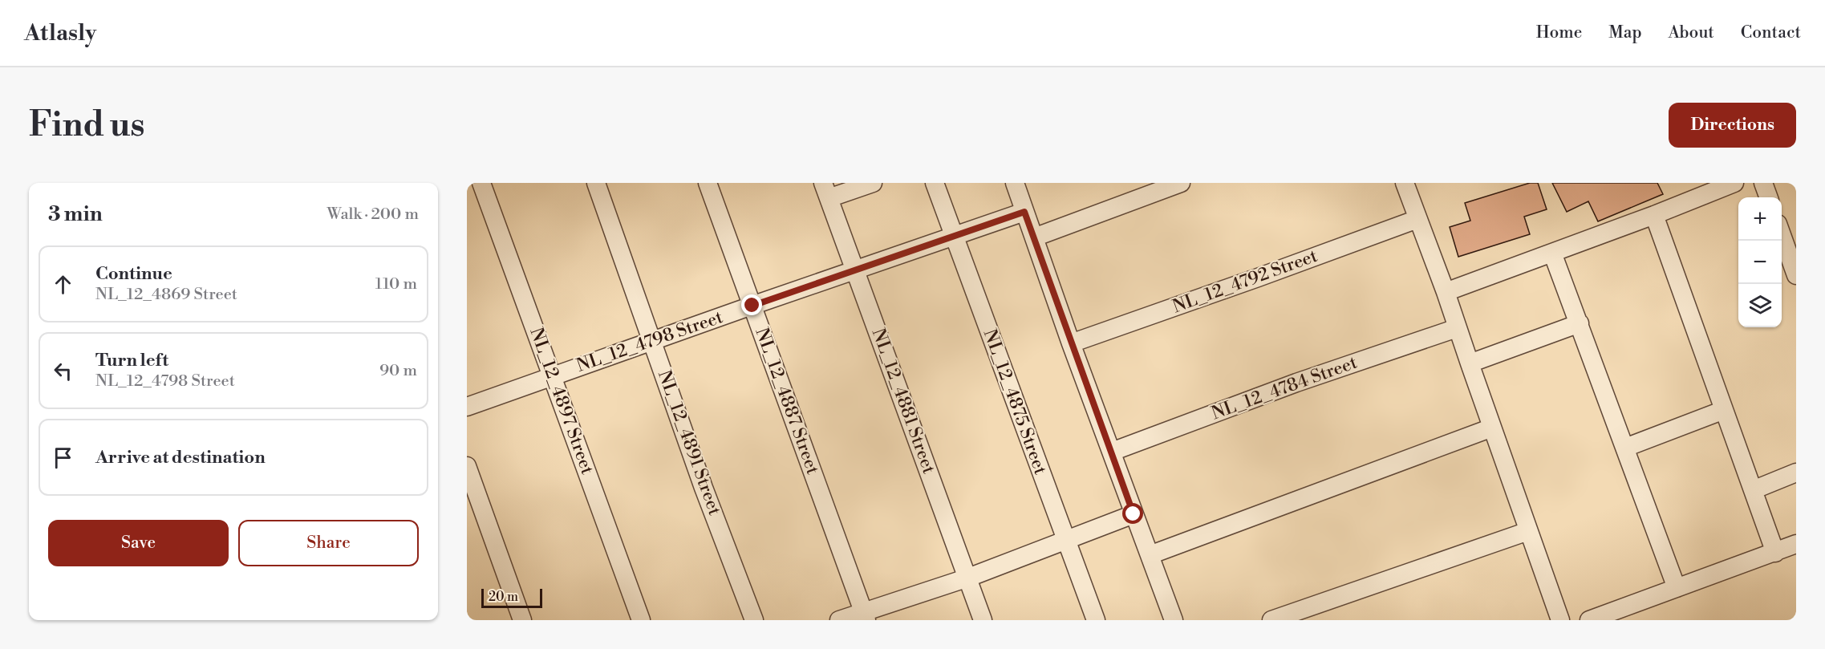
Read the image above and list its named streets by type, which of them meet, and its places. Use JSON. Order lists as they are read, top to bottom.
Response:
{
  "streets": {
    "street": [
      "NL_12_4792 Street",
      "NL_12_4798 Street",
      "NL_12_4784 Street",
      "NL_12_4897 Street",
      "NL_12_4887 Street",
      "NL_12_4881 Street",
      "NL_12_4875 Street",
      "NL_12_4891 Street"
    ]
  },
  "crossings": [
    ["NL_12_4798 Street", "NL_12_4897 Street"],
    ["NL_12_4798 Street", "NL_12_4887 Street"],
    ["NL_12_4798 Street", "NL_12_4881 Street"],
    ["NL_12_4798 Street", "NL_12_4875 Street"],
    ["NL_12_4798 Street", "NL_12_4891 Street"]
  ],
  "scale_bar": "20 m",
  "page": {
    "header": "Atlasly",
    "nav": [
      "Home",
      "Map",
      "About",
      "Contact"
    ],
    "buttons": [
      "Directions",
      ["Save", "Share"]
    ],
    "title": "Find us",
    "heading": ["3 min", "Walk · 200 m"],
    "map_buttons": ["+", "−"],
    "list": [
      ["Continue", "NL_12_4869 Street", "110 m"],
      ["Turn left", "NL_12_4798 Street", "90 m"],
      "Arrive at destination"
    ],
    "scale": "20 m"
  }
}
